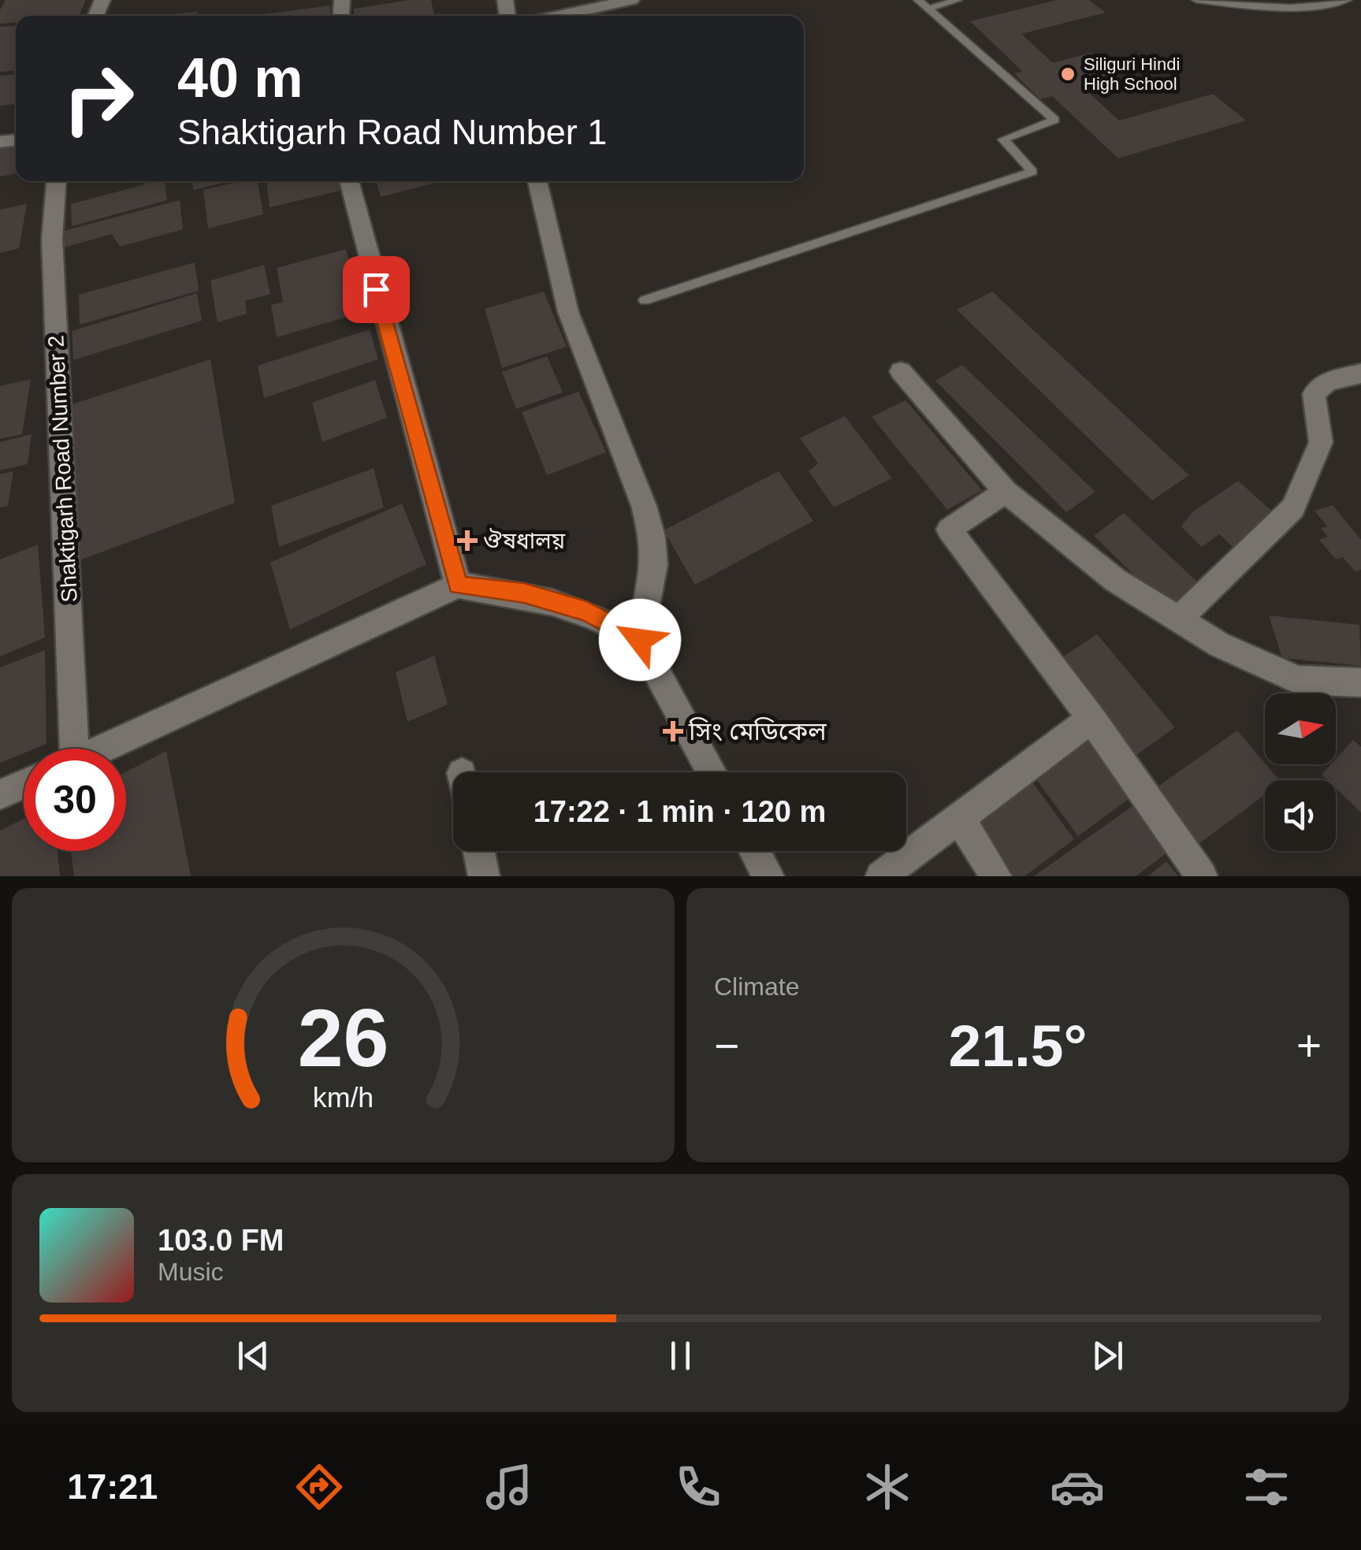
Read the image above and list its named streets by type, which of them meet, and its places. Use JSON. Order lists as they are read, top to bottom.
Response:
{
  "streets": {
    "street": ["Shaktigarh Road Number 2"]
  },
  "places": {
    "other": ["Siliguri Hindi High School"],
    "health": ["ঔষধালয়", "সিং মেডিকেল"]
  },
  "north": "right",
  "page": {
    "turn": ["40 m", "Shaktigarh Road Number 1"],
    "limit": "30",
    "trip": "17:22 · 1 min · 120 m",
    "tile": "Climate",
    "heat": ["−", "21.5°", "+"],
    "song": ["103.0 FM", "Music"],
    "tabs": "17:21",
    "gauge": ["26", "km/h"]
  }
}
